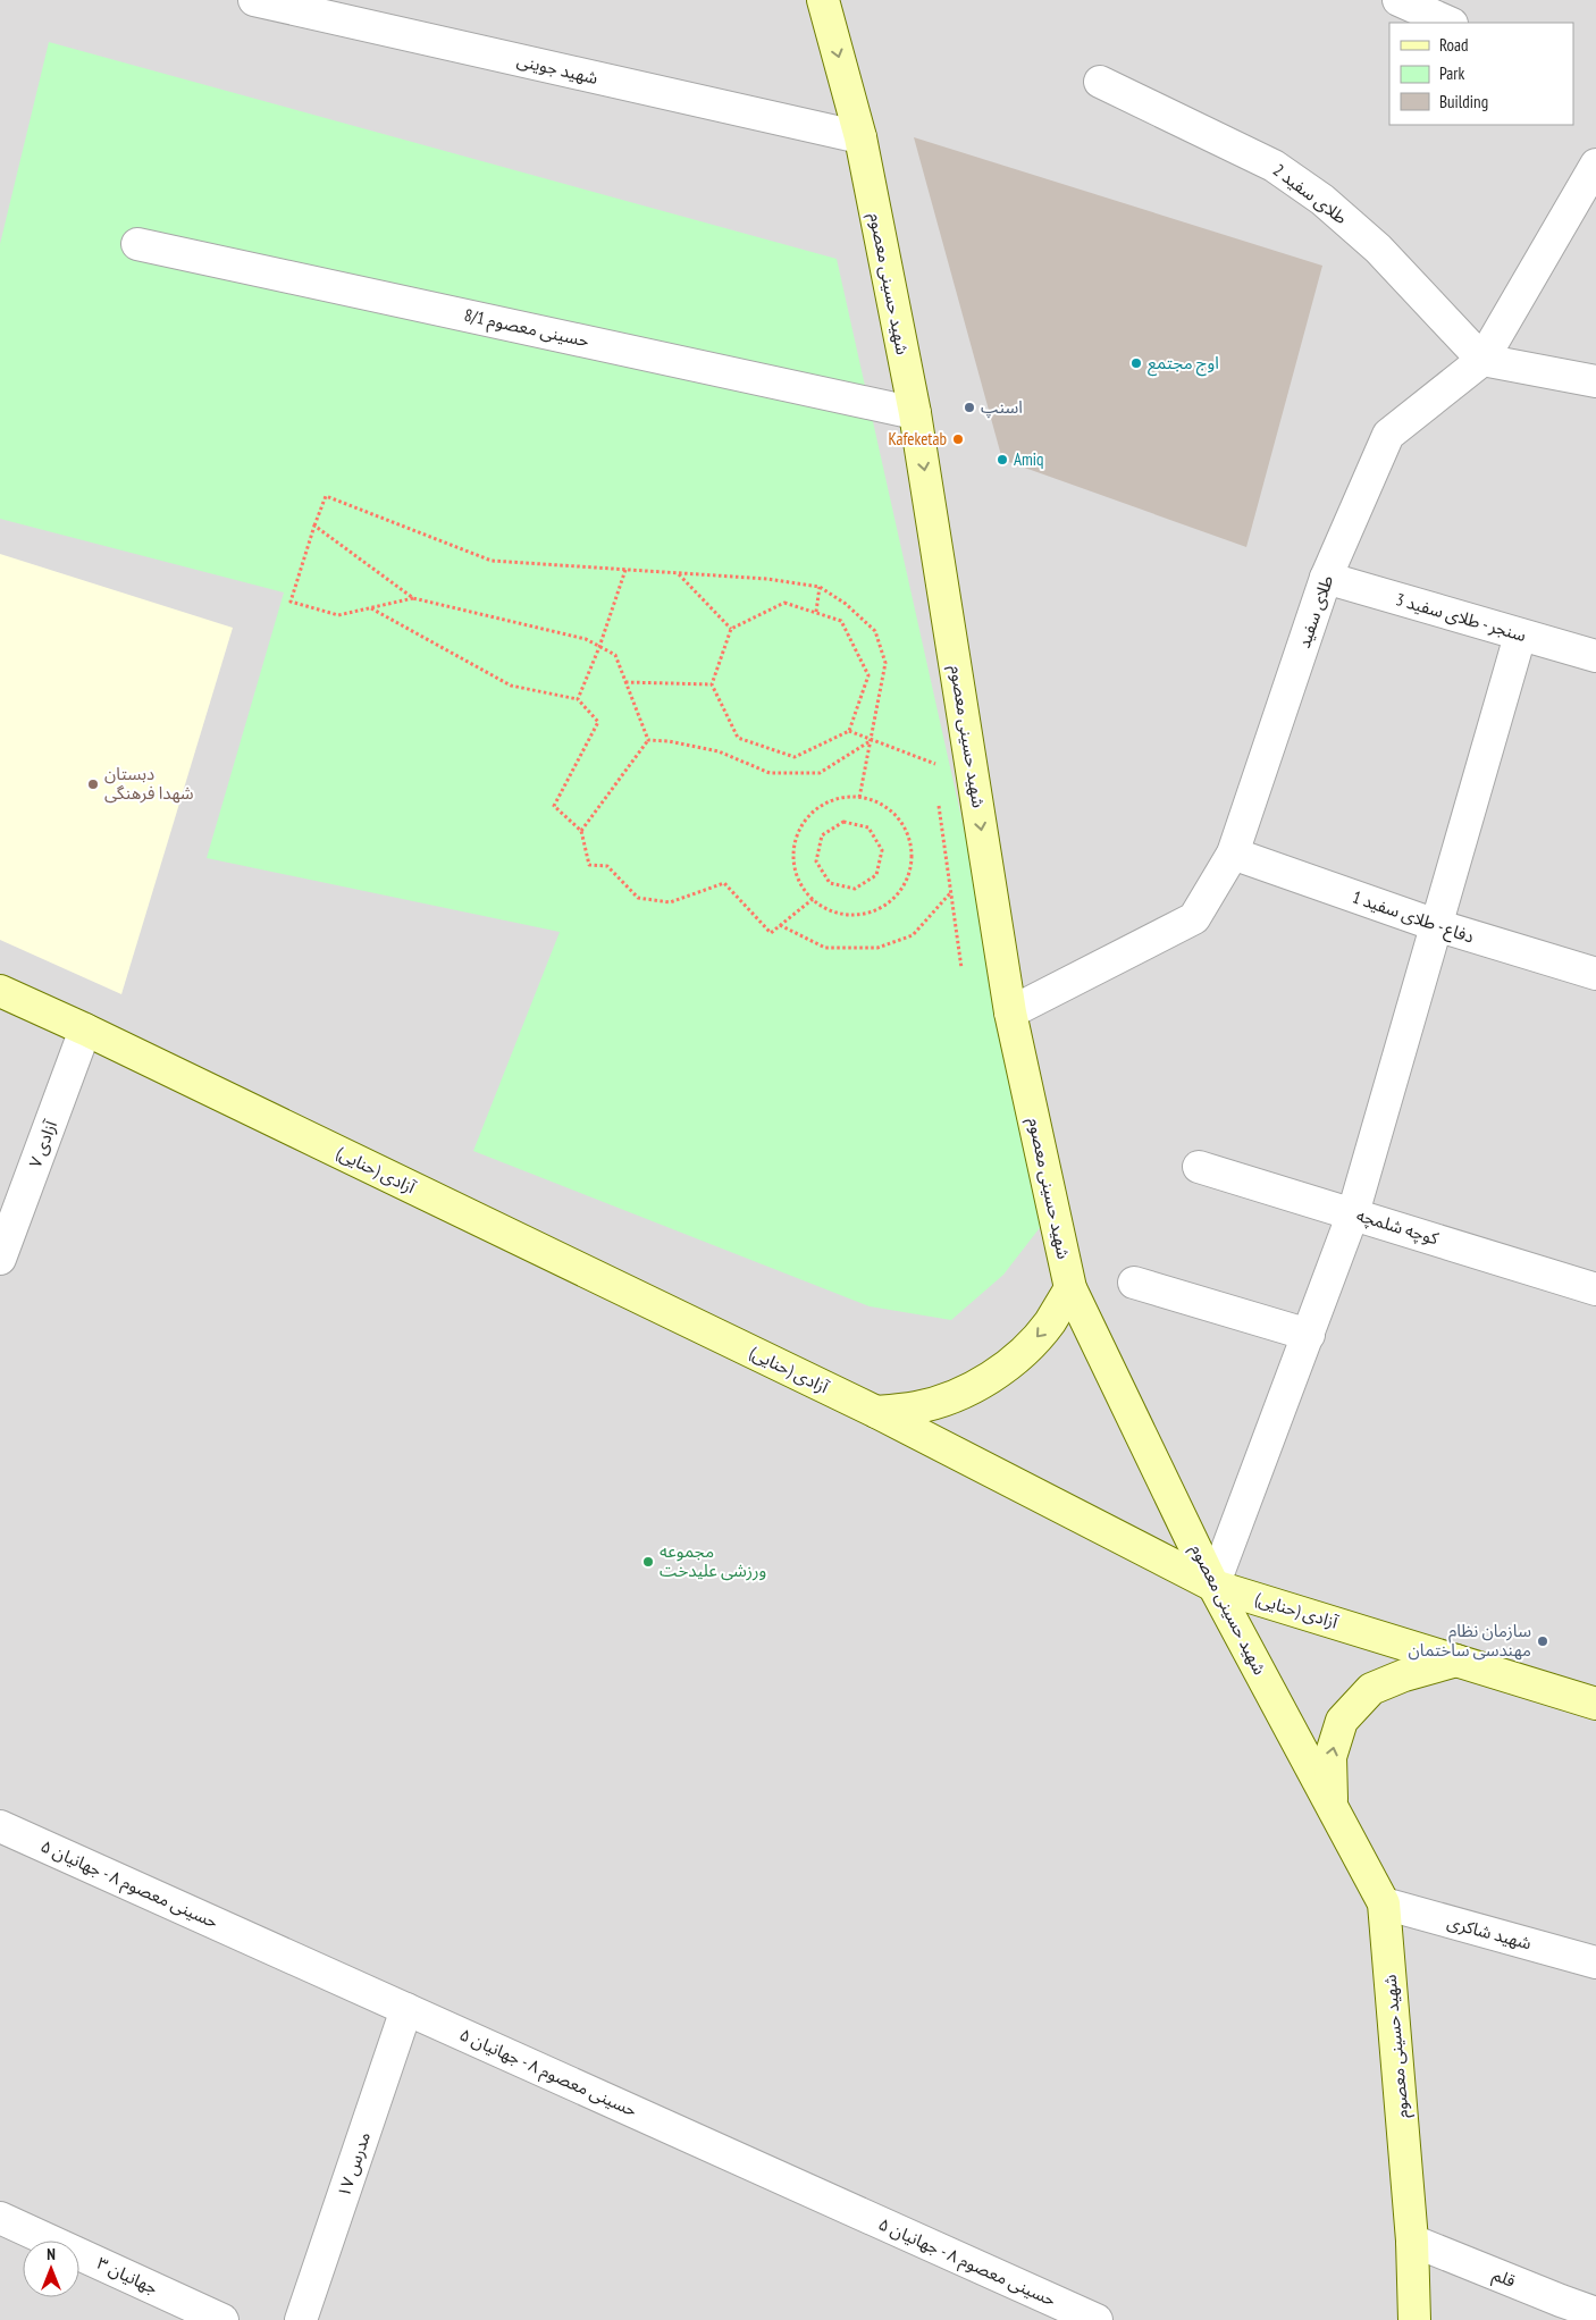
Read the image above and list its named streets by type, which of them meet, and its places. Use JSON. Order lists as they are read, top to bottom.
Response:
{
  "streets": {
    "main road": ["شهید حسینی معصوم", "آزادی (حنایی)"],
    "street": [
      "شهید جوینی",
      "طلای سفید 2",
      "حسینی معصوم 8/1",
      "طلای سفید",
      "سنجر - طلای سفید 3",
      "دفاع - طلای سفید 1",
      "آزادی ۷",
      "کوچه شلمچه",
      "حسینی معصوم ۸ - جهانیان ۵",
      "شهید شاکری",
      "مدرس ۱۷",
      "جهانیان ۳",
      "قلم"
    ]
  },
  "crossings": [
    ["شهید جوینی", "شهید حسینی معصوم"],
    ["طلای سفید 2", "طلای سفید"],
    ["شهید حسینی معصوم", "حسینی معصوم 8/1"],
    ["شهید حسینی معصوم", "طلای سفید"],
    ["شهید حسینی معصوم", "آزادی (حنایی)"],
    ["شهید حسینی معصوم", "شهید شاکری"],
    ["شهید حسینی معصوم", "قلم"],
    ["طلای سفید", "سنجر - طلای سفید 3"],
    ["طلای سفید", "دفاع - طلای سفید 1"],
    ["آزادی ۷", "آزادی (حنایی)"],
    ["حسینی معصوم ۸ - جهانیان ۵", "مدرس ۱۷"]
  ],
  "places": [
    "اوج مجتمع",
    "اسنپ",
    "Kafeketab",
    "Amiq",
    "دبستان شهدا فرهنگی",
    "مجموعه ورزشی علیدخت",
    "سازمان نظام مهندسی ساختمان"
  ],
  "legend": ["Road", "Park", "Building"],
  "north": "top"
}
